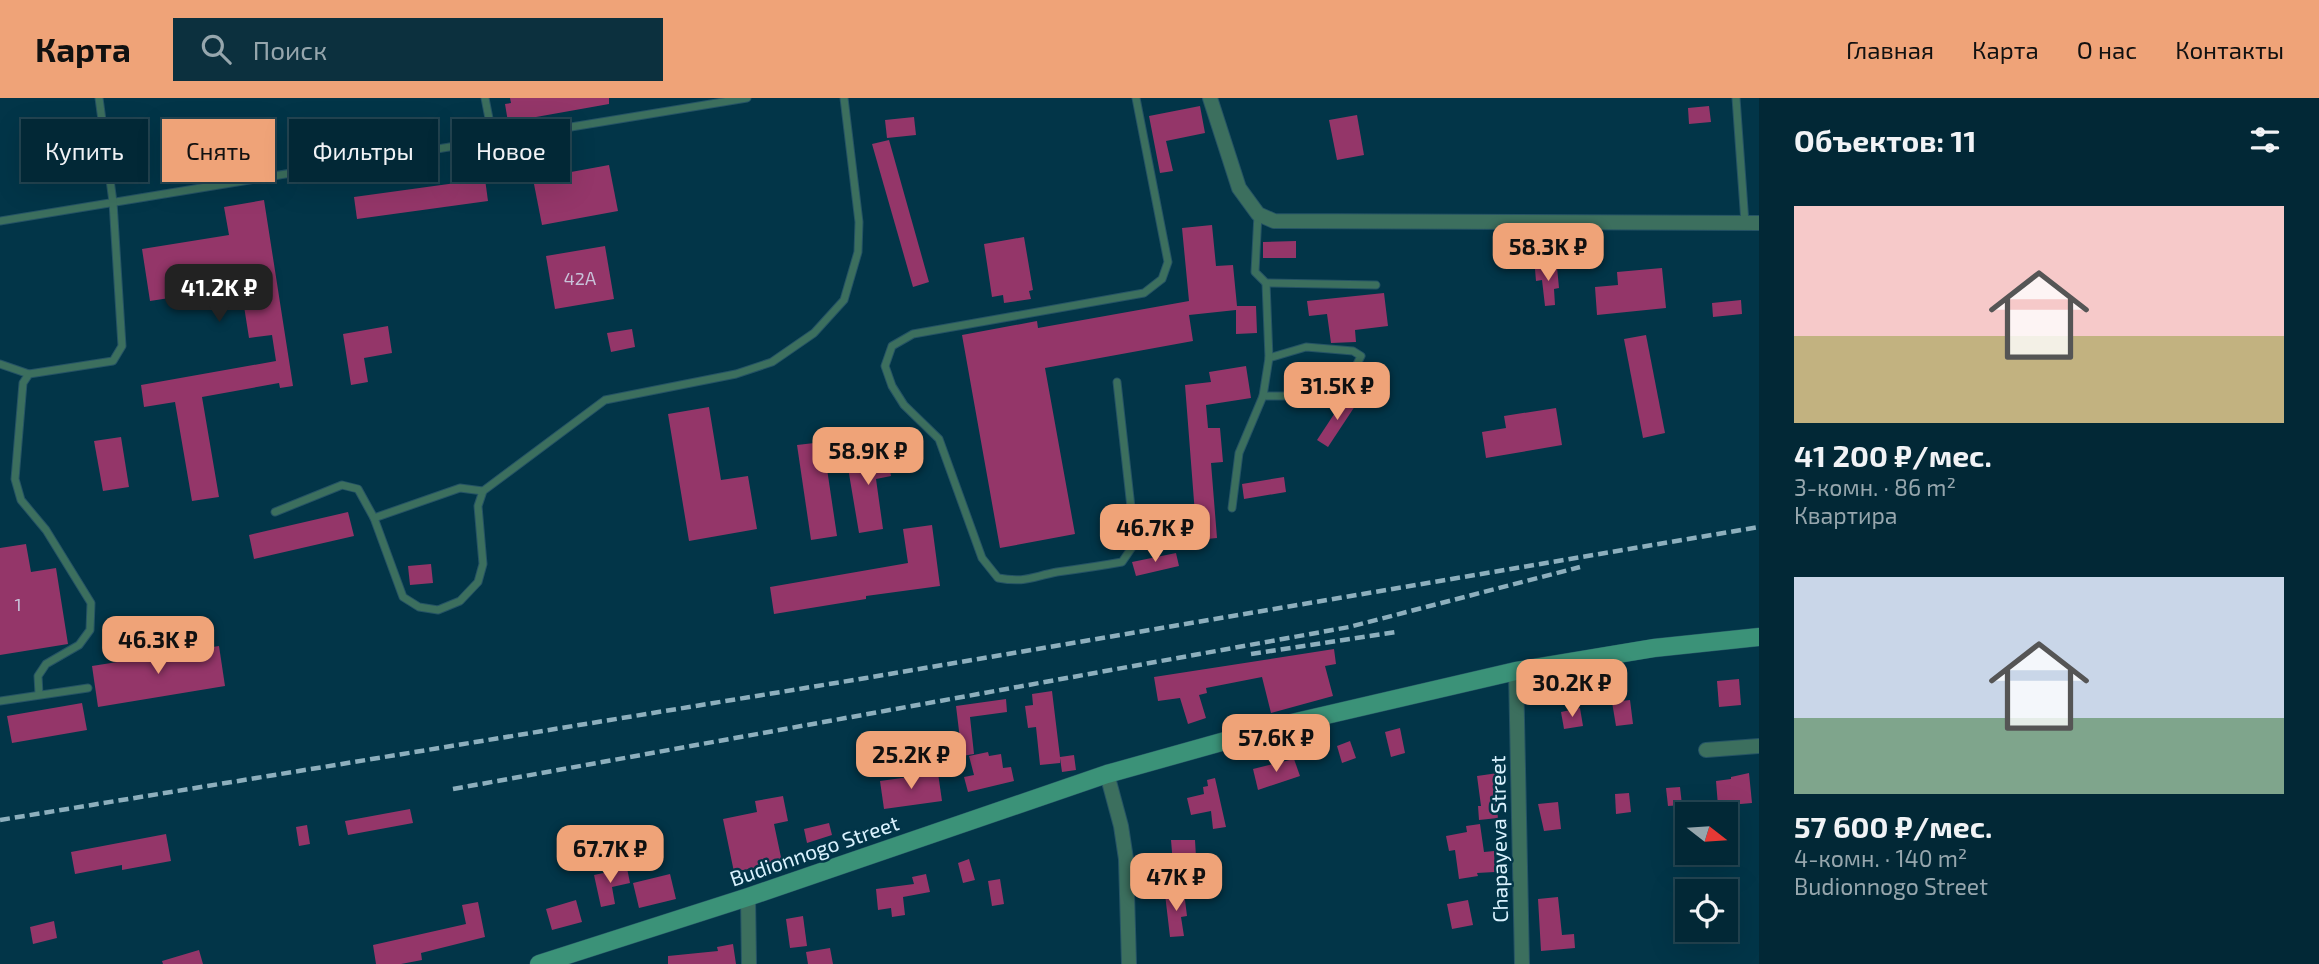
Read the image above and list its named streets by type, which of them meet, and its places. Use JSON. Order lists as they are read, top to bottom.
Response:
{
  "streets": {
    "street": ["Chapayeva Street", "Budionnogo Street"]
  },
  "crossings": [
    ["Chapayeva Street", "Budionnogo Street"]
  ],
  "house_numbers": ["42А", "1"],
  "north": "right",
  "page": {
    "header": "Карта",
    "search": "Поиск",
    "nav": [
      "Главная",
      "Карта",
      "О нас",
      "Контакты"
    ],
    "heading": "Объектов: 11",
    "chip": [
      "Купить",
      "Снять",
      "Фильтры",
      "Новое"
    ],
    "list": [
      {
        "name": "41 200 ₽/мес.",
        "note": "3-комн. · 86 m² · Квартира"
      },
      {
        "name": "57 600 ₽/мес.",
        "note": "4-комн. · 140 m² · Budionnogo Street"
      }
    ],
    "price": [
      "58.3K ₽",
      "41.2K ₽",
      "31.5K ₽",
      "58.9K ₽",
      "46.7K ₽",
      "46.3K ₽",
      "30.2K ₽",
      "57.6K ₽",
      "25.2K ₽",
      "67.7K ₽",
      "47K ₽"
    ]
  }
}
